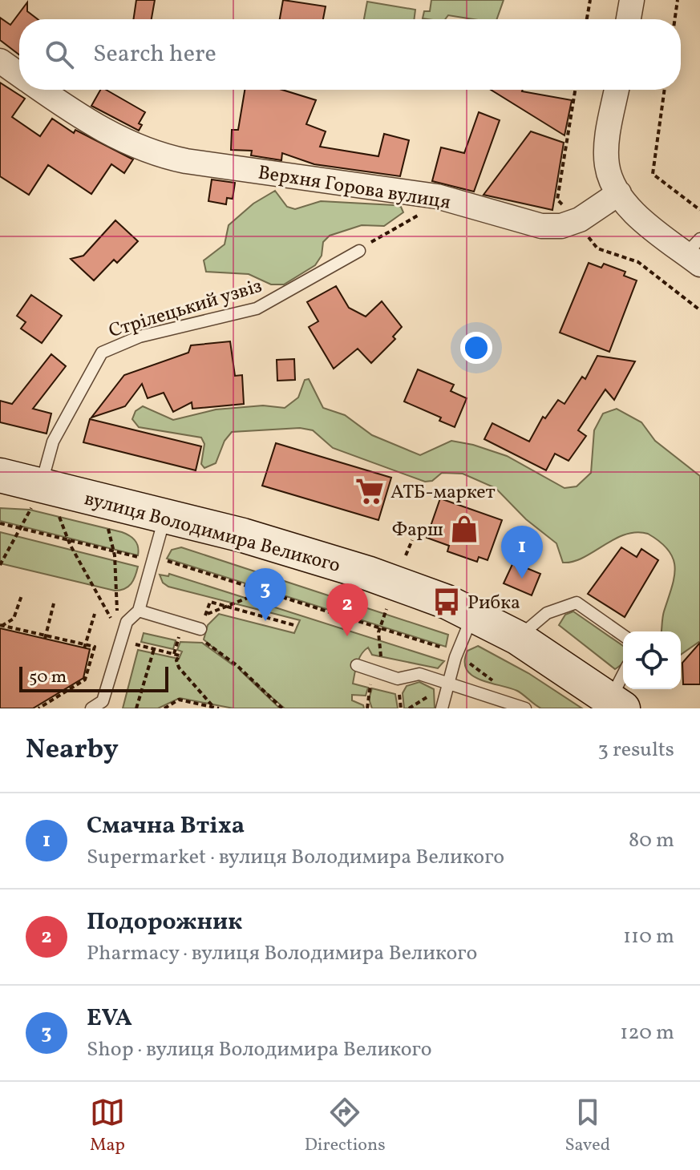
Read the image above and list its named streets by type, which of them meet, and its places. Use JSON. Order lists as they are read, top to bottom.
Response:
{
  "streets": {
    "main road": ["вулиця Володимира Великого"],
    "street": ["Верхня Горова вулиця"],
    "lane": ["Стрілецький узвіз"]
  },
  "crossings": [
    ["Стрілецький узвіз", "вулиця Володимира Великого"]
  ],
  "places": {
    "supermarket": ["АТБ-маркет"],
    "shop": ["Фарш"],
    "bus stop": ["Рибка"]
  },
  "scale_bar": "50 m",
  "page": {
    "search": "Search here",
    "pins": ["1", "3", "2"],
    "scale": "50 m",
    "heading": ["Nearby", "3 results"],
    "list": [
      {
        "mark": "1",
        "name": "Смачна Втіха",
        "note": "Supermarket · вулиця Володимира Великого",
        "value": "80 m"
      },
      {
        "mark": "2",
        "name": "Подорожник",
        "note": "Pharmacy · вулиця Володимира Великого",
        "value": "110 m"
      },
      {
        "mark": "3",
        "name": "EVA",
        "note": "Shop · вулиця Володимира Великого",
        "value": "120 m"
      }
    ],
    "nav": ["Map", "Directions", "Saved"]
  }
}
